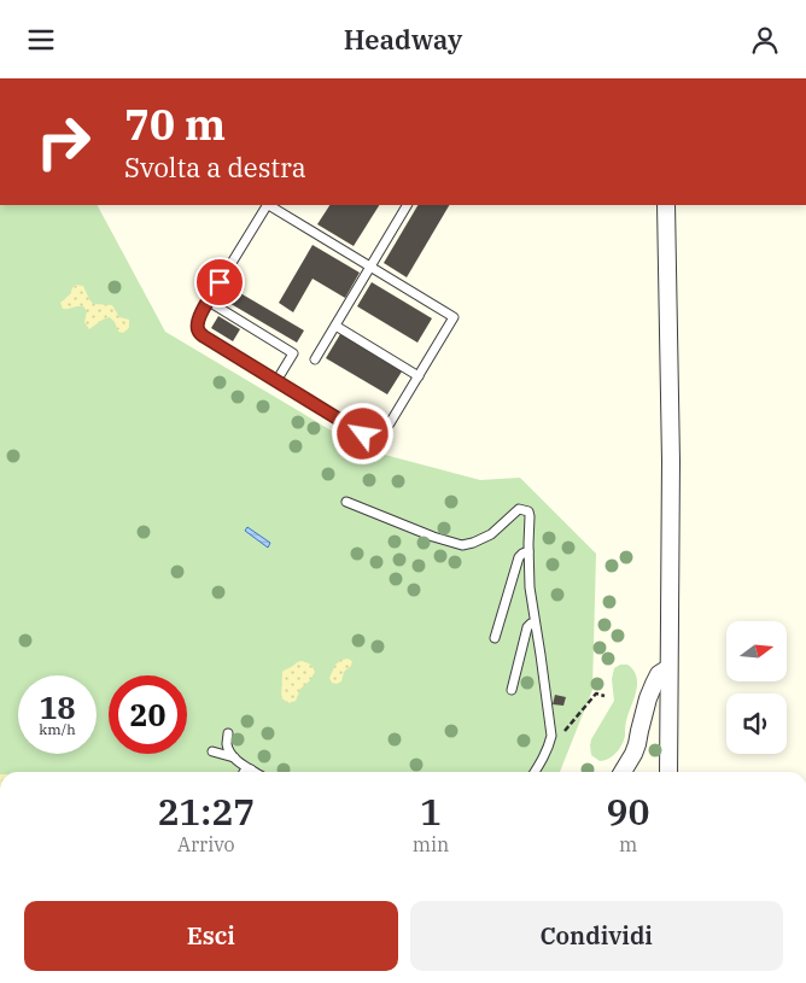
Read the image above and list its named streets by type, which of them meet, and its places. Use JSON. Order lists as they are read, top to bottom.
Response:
{
  "north": "right",
  "page": {
    "header": "Headway",
    "turn": ["70 m", "Svolta a destra"],
    "speed": "18 km/h",
    "limit": "20",
    "eta": [
      "21:27",
      "Arrivo",
      "1",
      "min",
      "90",
      "m"
    ],
    "buttons": ["Esci", "Condividi"]
  }
}
